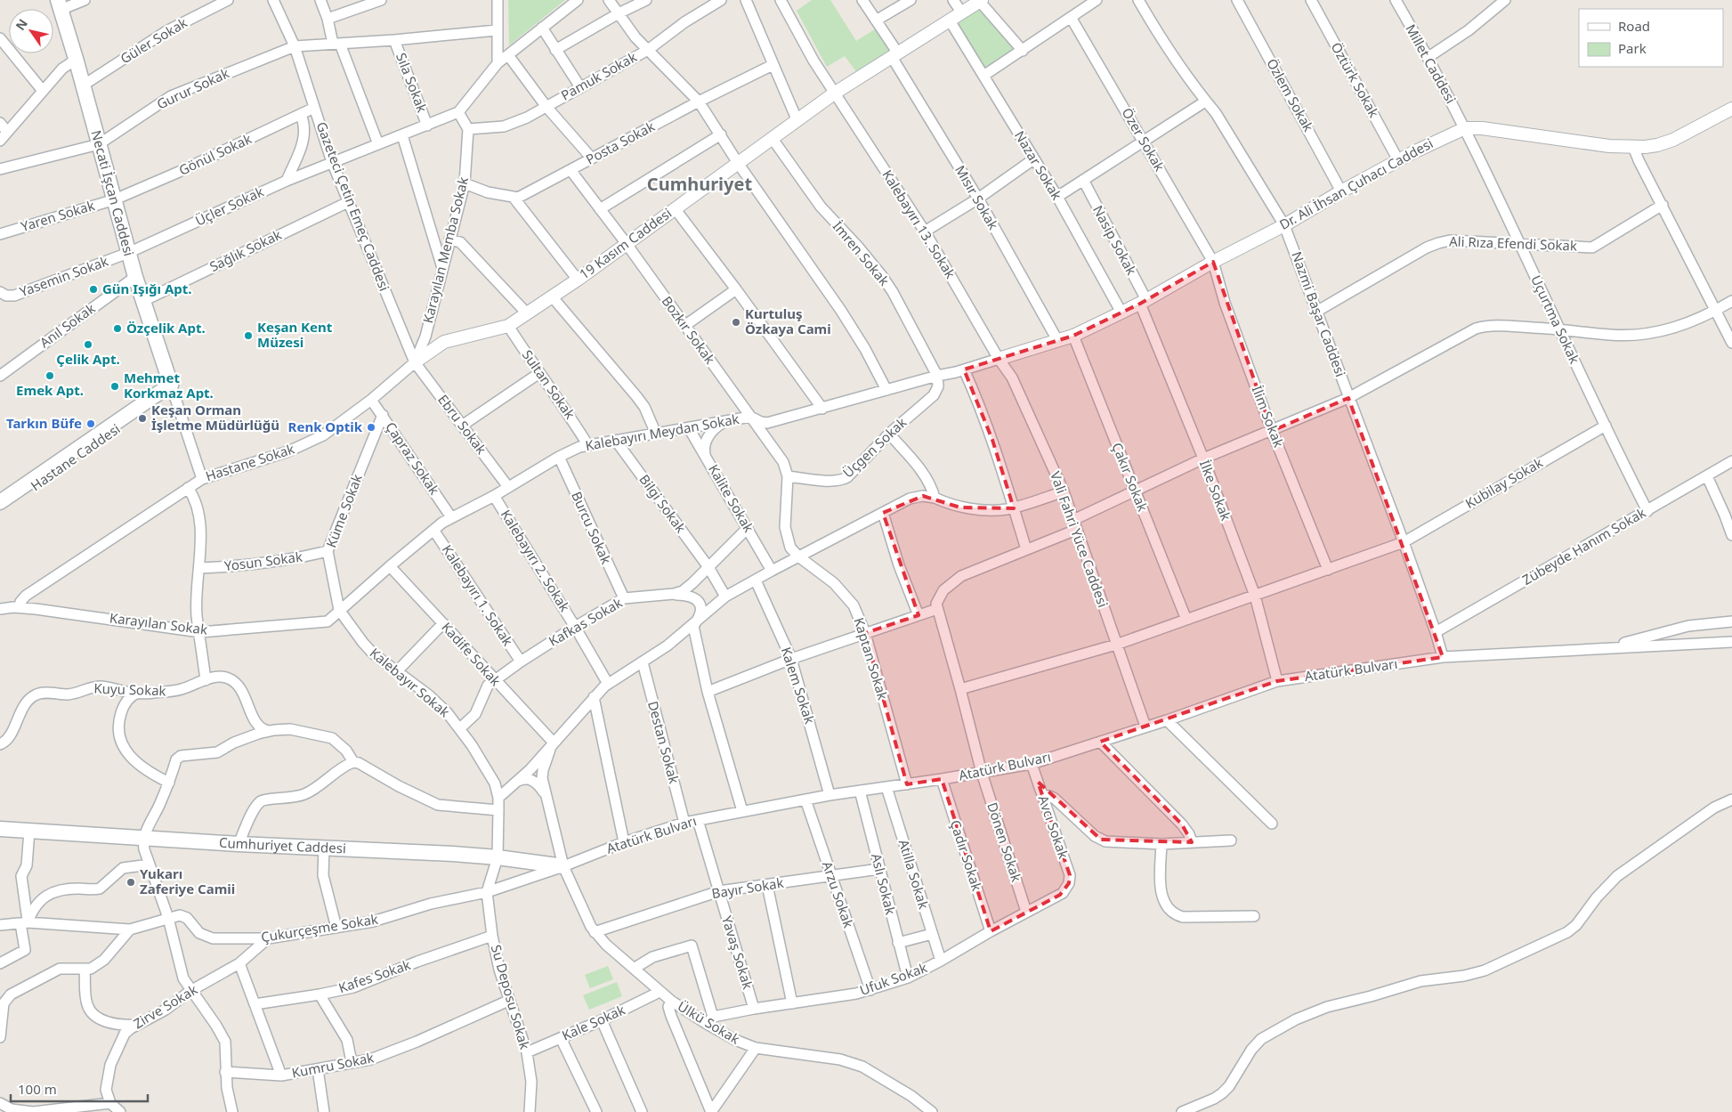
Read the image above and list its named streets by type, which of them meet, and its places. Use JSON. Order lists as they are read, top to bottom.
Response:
{
  "streets": {
    "main road": ["Necati İşcan Caddesi", "Hastane Caddesi", "Cumhuriyet Caddesi"],
    "street": [
      "Güler Sokak",
      "Millet Caddesi",
      "Pamuk Sokak",
      "Öztürk Sokak",
      "Sıla Sokak",
      "Gurur Sokak",
      "Özlem Sokak",
      "Özer Sokak",
      "Posta Sokak",
      "Gönül Sokak",
      "Nazar Sokak",
      "Dr. Ali İhsan Çuhacı Caddesi",
      "Mısır Sokak",
      "Üçler Sokak",
      "Gazeteci Çetin Emeç Caddesi",
      "Yaren Sokak",
      "Kalebayırı 13. Sokak",
      "Nasip Sokak",
      "19 Kasım Caddesi",
      "Ali Rıza Efendi Sokak",
      "Karayılan Memba Sokak",
      "Sağlık Sokak",
      "İmren Sokak",
      "Yasemin Sokak",
      "Nazmi Başar Caddesi",
      "Uçurtma Sokak",
      "Anıl Sokak",
      "Bozkır Sokak",
      "Sultan Sokak",
      "İlim Sokak",
      "Ebru Sokak",
      "Kalebayırı Meydan Sokak",
      "Üçgen Sokak",
      "Çapraz Sokak",
      "Hastane Sokak",
      "Çakır Sokak",
      "Kubilay Sokak",
      "İlke Sokak",
      "Kalite Sokak",
      "Bilgi Sokak",
      "Küme Sokak",
      "Burcu Sokak",
      "Vali Fahri Yüce Caddesi",
      "Zübeyde Hanım Sokak",
      "Kalebayırı 2. Sokak",
      "Yosun Sokak",
      "Kalebayırı 1. Sokak",
      "Kafkas Sokak",
      "Karayılan Sokak",
      "Kadife Sokak",
      "Kaptan Sokak",
      "Atatürk Bulvarı",
      "Kalebayır Sokak",
      "Kalem Sokak",
      "Kuyu Sokak",
      "Destan Sokak",
      "Avcı Sokak",
      "Dönen Sokak",
      "Çadır Sokak",
      "Atilla Sokak",
      "Aslı Sokak",
      "Bayır Sokak",
      "Arzu Sokak",
      "Çukurçeşme Sokak",
      "Yavaş Sokak",
      "Kafes Sokak",
      "Ufuk Sokak",
      "Su Deposu Sokak",
      "Zirve Sokak",
      "Kale Sokak",
      "Ülkü Sokak",
      "Kumru Sokak"
    ]
  },
  "crossings": [
    ["Güler Sokak", "Necati İşcan Caddesi"],
    ["Millet Caddesi", "Dr. Ali İhsan Çuhacı Caddesi"],
    ["Millet Caddesi", "Uçurtma Sokak"],
    ["Pamuk Sokak", "Karayılan Memba Sokak"],
    ["Öztürk Sokak", "Dr. Ali İhsan Çuhacı Caddesi"],
    ["Sıla Sokak", "Gurur Sokak"],
    ["Sıla Sokak", "Üçler Sokak"],
    ["Gurur Sokak", "Necati İşcan Caddesi"],
    ["Gurur Sokak", "Gazeteci Çetin Emeç Caddesi"],
    ["Özlem Sokak", "Dr. Ali İhsan Çuhacı Caddesi"],
    ["Özer Sokak", "Dr. Ali İhsan Çuhacı Caddesi"],
    ["Özer Sokak", "İlim Sokak"],
    ["Posta Sokak", "Bozkır Sokak"],
    ["Gönül Sokak", "Necati İşcan Caddesi"],
    ["Gönül Sokak", "Gazeteci Çetin Emeç Caddesi"],
    ["Gönül Sokak", "Yaren Sokak"],
    ["Nazar Sokak", "Dr. Ali İhsan Çuhacı Caddesi"],
    ["Nazar Sokak", "19 Kasım Caddesi"],
    ["Dr. Ali İhsan Çuhacı Caddesi", "Mısır Sokak"],
    ["Dr. Ali İhsan Çuhacı Caddesi", "Kalebayırı 13. Sokak"],
    ["Dr. Ali İhsan Çuhacı Caddesi", "Nasip Sokak"],
    ["Dr. Ali İhsan Çuhacı Caddesi", "Nazmi Başar Caddesi"],
    ["Dr. Ali İhsan Çuhacı Caddesi", "Uçurtma Sokak"],
    ["Dr. Ali İhsan Çuhacı Caddesi", "İlim Sokak"],
    ["Dr. Ali İhsan Çuhacı Caddesi", "Kalebayırı Meydan Sokak"],
    ["Dr. Ali İhsan Çuhacı Caddesi", "Çakır Sokak"],
    ["Dr. Ali İhsan Çuhacı Caddesi", "İlke Sokak"],
    ["Dr. Ali İhsan Çuhacı Caddesi", "Vali Fahri Yüce Caddesi"],
    ["Necati İşcan Caddesi", "Üçler Sokak"],
    ["Necati İşcan Caddesi", "Yaren Sokak"],
    ["Necati İşcan Caddesi", "Sağlık Sokak"],
    ["Necati İşcan Caddesi", "Yasemin Sokak"],
    ["Necati İşcan Caddesi", "Anıl Sokak"],
    ["Necati İşcan Caddesi", "Hastane Caddesi"],
    ["Mısır Sokak", "19 Kasım Caddesi"],
    ["Üçler Sokak", "Gazeteci Çetin Emeç Caddesi"],
    ["Üçler Sokak", "Yasemin Sokak"],
    ["Gazeteci Çetin Emeç Caddesi", "19 Kasım Caddesi"],
    ["Gazeteci Çetin Emeç Caddesi", "Karayılan Memba Sokak"],
    ["Gazeteci Çetin Emeç Caddesi", "Sağlık Sokak"],
    ["Gazeteci Çetin Emeç Caddesi", "Ebru Sokak"],
    ["Gazeteci Çetin Emeç Caddesi", "Hastane Sokak"],
    ["Kalebayırı 13. Sokak", "19 Kasım Caddesi"],
    ["Kalebayırı 13. Sokak", "Kalebayırı Meydan Sokak"],
    ["Kalebayırı 13. Sokak", "Vali Fahri Yüce Caddesi"],
    ["Nasip Sokak", "İlke Sokak"],
    ["19 Kasım Caddesi", "Karayılan Memba Sokak"],
    ["19 Kasım Caddesi", "İmren Sokak"],
    ["19 Kasım Caddesi", "Bozkır Sokak"],
    ["19 Kasım Caddesi", "Sultan Sokak"],
    ["19 Kasım Caddesi", "Ebru Sokak"],
    ["19 Kasım Caddesi", "Hastane Sokak"],
    ["Ali Rıza Efendi Sokak", "Nazmi Başar Caddesi"],
    ["Ali Rıza Efendi Sokak", "Uçurtma Sokak"],
    ["Karayılan Memba Sokak", "Ebru Sokak"],
    ["Karayılan Memba Sokak", "Hastane Sokak"],
    ["İmren Sokak", "Kalebayırı Meydan Sokak"],
    ["İmren Sokak", "Üçgen Sokak"],
    ["Nazmi Başar Caddesi", "Kubilay Sokak"],
    ["Nazmi Başar Caddesi", "Zübeyde Hanım Sokak"],
    ["Nazmi Başar Caddesi", "Atatürk Bulvarı"],
    ["Uçurtma Sokak", "Kubilay Sokak"],
    ["Uçurtma Sokak", "Zübeyde Hanım Sokak"],
    ["Bozkır Sokak", "Kalebayırı Meydan Sokak"],
    ["Bozkır Sokak", "Üçgen Sokak"],
    ["Sultan Sokak", "Kalebayırı Meydan Sokak"],
    ["İlim Sokak", "Kubilay Sokak"],
    ["Ebru Sokak", "Kalebayırı Meydan Sokak"],
    ["Ebru Sokak", "Hastane Sokak"],
    ["Kalebayırı Meydan Sokak", "Üçgen Sokak"],
    ["Kalebayırı Meydan Sokak", "Çapraz Sokak"],
    ["Kalebayırı Meydan Sokak", "Kalite Sokak"],
    ["Kalebayırı Meydan Sokak", "Bilgi Sokak"],
    ["Kalebayırı Meydan Sokak", "Küme Sokak"],
    ["Kalebayırı Meydan Sokak", "Burcu Sokak"],
    ["Kalebayırı Meydan Sokak", "Vali Fahri Yüce Caddesi"],
    ["Kalebayırı Meydan Sokak", "Kalebayırı 2. Sokak"],
    ["Kalebayırı Meydan Sokak", "Kalebayırı 1. Sokak"],
    ["Kalebayırı Meydan Sokak", "Karayılan Sokak"],
    ["Kalebayırı Meydan Sokak", "Kadife Sokak"],
    ["Kalebayırı Meydan Sokak", "Kalebayır Sokak"],
    ["Çapraz Sokak", "Hastane Sokak"],
    ["Çapraz Sokak", "Küme Sokak"],
    ["Hastane Sokak", "Karayılan Sokak"],
    ["Çakır Sokak", "Kubilay Sokak"],
    ["Kubilay Sokak", "İlke Sokak"],
    ["Kubilay Sokak", "Vali Fahri Yüce Caddesi"],
    ["Kubilay Sokak", "Dönen Sokak"],
    ["İlke Sokak", "Atatürk Bulvarı"],
    ["Kalite Sokak", "Kafkas Sokak"],
    ["Bilgi Sokak", "Kafkas Sokak"],
    ["Küme Sokak", "Yosun Sokak"],
    ["Küme Sokak", "Karayılan Sokak"],
    ["Küme Sokak", "Kalebayır Sokak"],
    ["Burcu Sokak", "Kafkas Sokak"],
    ["Vali Fahri Yüce Caddesi", "Atatürk Bulvarı"],
    ["Kalebayırı 2. Sokak", "Kafkas Sokak"],
    ["Kalebayırı 1. Sokak", "Kafkas Sokak"],
    ["Kafkas Sokak", "Kadife Sokak"],
    ["Kafkas Sokak", "Kalebayır Sokak"],
    ["Karayılan Sokak", "Kalebayır Sokak"],
    ["Kadife Sokak", "Ülkü Sokak"],
    ["Kaptan Sokak", "Atatürk Bulvarı"],
    ["Atatürk Bulvarı", "Kalem Sokak"],
    ["Atatürk Bulvarı", "Destan Sokak"],
    ["Atatürk Bulvarı", "Avcı Sokak"],
    ["Atatürk Bulvarı", "Dönen Sokak"],
    ["Atatürk Bulvarı", "Cumhuriyet Caddesi"],
    ["Atatürk Bulvarı", "Çadır Sokak"],
    ["Atatürk Bulvarı", "Atilla Sokak"],
    ["Atatürk Bulvarı", "Aslı Sokak"],
    ["Atatürk Bulvarı", "Arzu Sokak"],
    ["Atatürk Bulvarı", "Çukurçeşme Sokak"],
    ["Atatürk Bulvarı", "Yavaş Sokak"],
    ["Atatürk Bulvarı", "Su Deposu Sokak"],
    ["Atatürk Bulvarı", "Ülkü Sokak"],
    ["Kalebayır Sokak", "Cumhuriyet Caddesi"],
    ["Kalebayır Sokak", "Su Deposu Sokak"],
    ["Avcı Sokak", "Ufuk Sokak"],
    ["Dönen Sokak", "Ufuk Sokak"],
    ["Cumhuriyet Caddesi", "Su Deposu Sokak"],
    ["Cumhuriyet Caddesi", "Ülkü Sokak"],
    ["Çadır Sokak", "Ufuk Sokak"],
    ["Atilla Sokak", "Ufuk Sokak"],
    ["Aslı Sokak", "Bayır Sokak"],
    ["Aslı Sokak", "Ufuk Sokak"],
    ["Bayır Sokak", "Arzu Sokak"],
    ["Bayır Sokak", "Yavaş Sokak"],
    ["Bayır Sokak", "Ülkü Sokak"],
    ["Arzu Sokak", "Ufuk Sokak"],
    ["Çukurçeşme Sokak", "Su Deposu Sokak"],
    ["Çukurçeşme Sokak", "Zirve Sokak"],
    ["Yavaş Sokak", "Ufuk Sokak"],
    ["Kafes Sokak", "Su Deposu Sokak"],
    ["Ufuk Sokak", "Ülkü Sokak"],
    ["Su Deposu Sokak", "Kale Sokak"],
    ["Su Deposu Sokak", "Kumru Sokak"],
    ["Kale Sokak", "Ülkü Sokak"]
  ],
  "districts": ["Cumhuriyet"],
  "places": [
    "Gün Işığı Apt.",
    "Kurtuluş Özkaya Cami",
    "Özçelik Apt.",
    "Keşan Kent Müzesi",
    "Çelik Apt.",
    "Emek Apt.",
    "Mehmet Korkmaz Apt.",
    "Keşan Orman İşletme Müdürlüğü",
    "Tarkın Büfe",
    "Renk Optik",
    "Yukarı Zaferiye Camii"
  ],
  "legend": ["Road", "Park"],
  "scale_bar": "100 m",
  "north": "top left"
}
